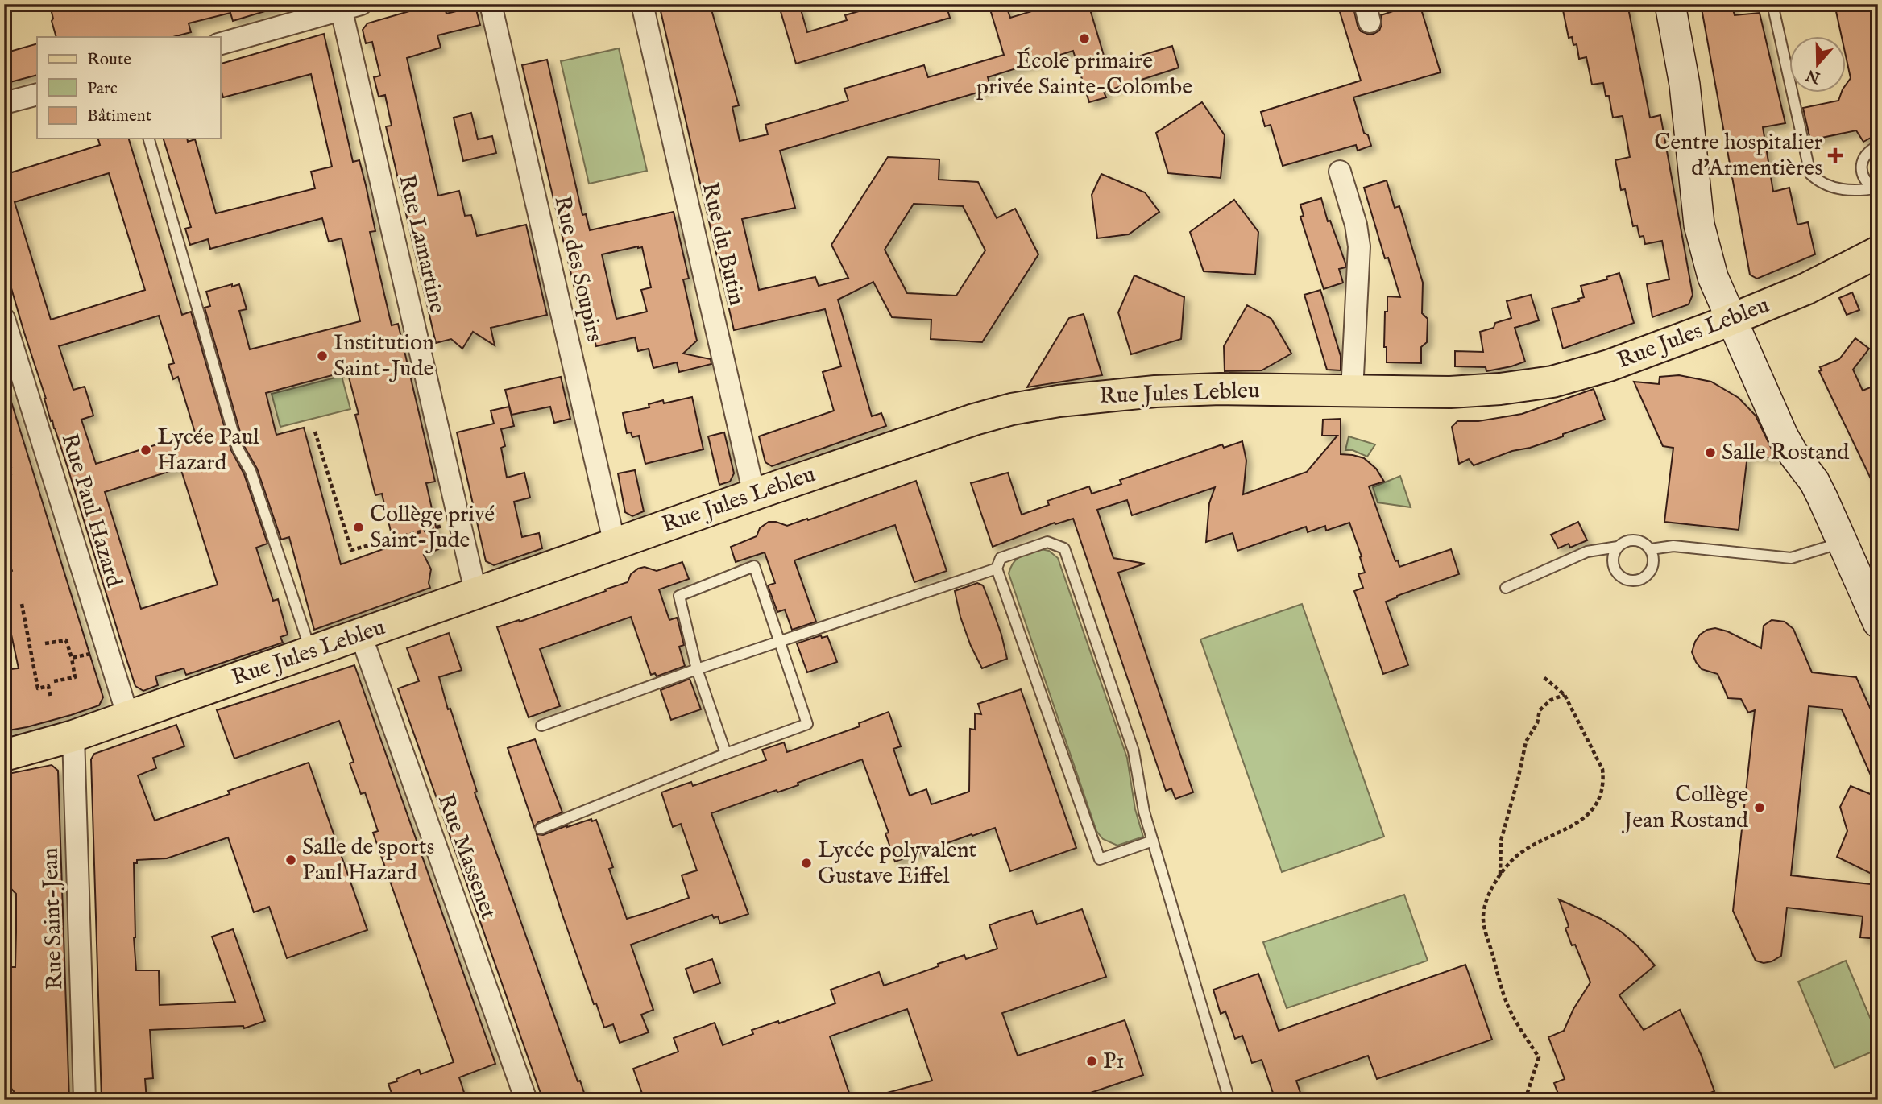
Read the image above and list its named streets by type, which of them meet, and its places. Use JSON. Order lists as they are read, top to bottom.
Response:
{
  "streets": {
    "main road": ["Rue Jules Lebleu"],
    "street": [
      "Rue Lamartine",
      "Rue du Butin",
      "Rue des Soupirs",
      "Rue Paul Hazard",
      "Rue Massenet",
      "Rue Saint-Jean"
    ]
  },
  "crossings": [
    ["Rue Lamartine", "Rue Jules Lebleu"],
    ["Rue du Butin", "Rue Jules Lebleu"],
    ["Rue des Soupirs", "Rue Jules Lebleu"],
    ["Rue Jules Lebleu", "Rue Paul Hazard"],
    ["Rue Jules Lebleu", "Rue Massenet"],
    ["Rue Jules Lebleu", "Rue Saint-Jean"]
  ],
  "places": {
    "other": [
      "École primaire privée Sainte-Colombe",
      "Institution Saint-Jude",
      "Lycée Paul Hazard",
      "Salle Rostand",
      "Collège privé Saint-Jude",
      "Collège Jean Rostand",
      "Salle de sports Paul Hazard",
      "Lycée polyvalent Gustave Eiffel",
      "P1"
    ],
    "health": ["Centre hospitalier d'Armentières"]
  },
  "legend": ["Route", "Parc", "Bâtiment"],
  "north": "bottom"
}
